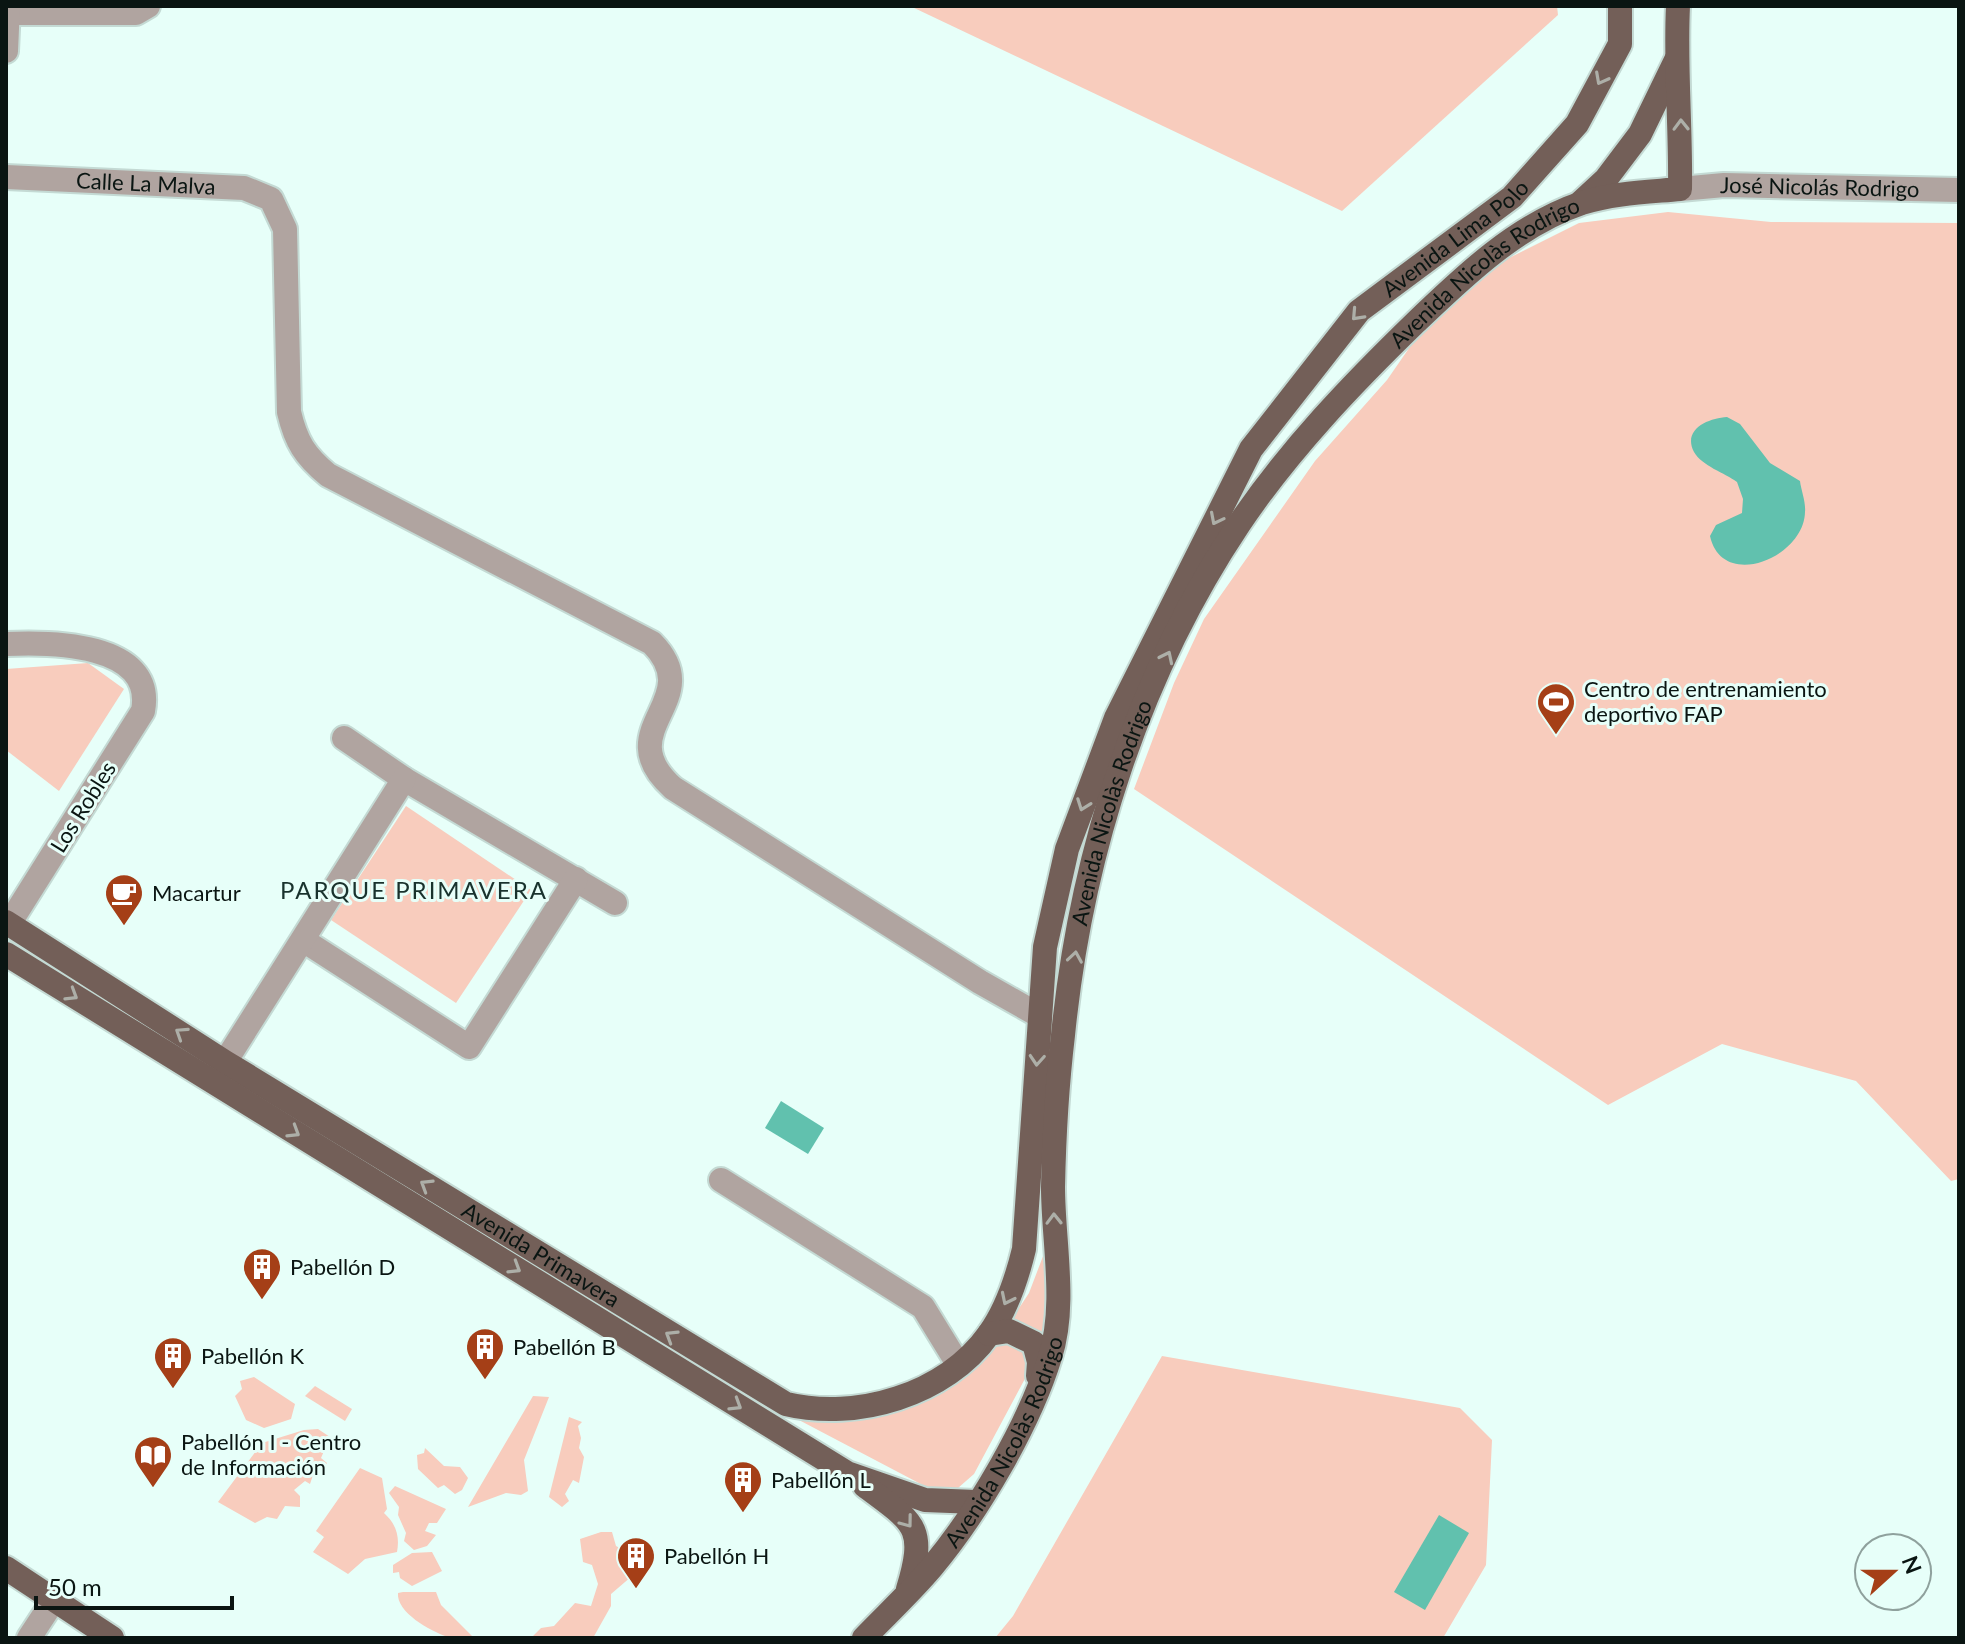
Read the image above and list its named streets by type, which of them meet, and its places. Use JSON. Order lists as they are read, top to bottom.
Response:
{
  "streets": {
    "main road": ["Avenida Lima Polo", "Avenida Nicolàs Rodrigo", "Avenida Primavera"],
    "street": ["Calle La Malva", "José Nicolás Rodrigo", "Los Robles"]
  },
  "crossings": [
    ["Calle La Malva", "Avenida Nicolàs Rodrigo"],
    ["José Nicolás Rodrigo", "Avenida Nicolàs Rodrigo"],
    ["Avenida Lima Polo", "Avenida Nicolàs Rodrigo"],
    ["Avenida Nicolàs Rodrigo", "Avenida Primavera"],
    ["Los Robles", "Avenida Primavera"]
  ],
  "one_way": ["Avenida Lima Polo"],
  "districts": ["PARQUE PRIMAVERA"],
  "places": {
    "sports": ["Centro de entrenamiento deportivo FAP"],
    "cafe": ["Macartur"],
    "building": [
      "Pabellón D",
      "Pabellón B",
      "Pabellón K",
      "Pabellón L",
      "Pabellón H"
    ],
    "library": ["Pabellón I - Centro de Información"]
  },
  "scale_bar": "50 m",
  "north": "right"
}
